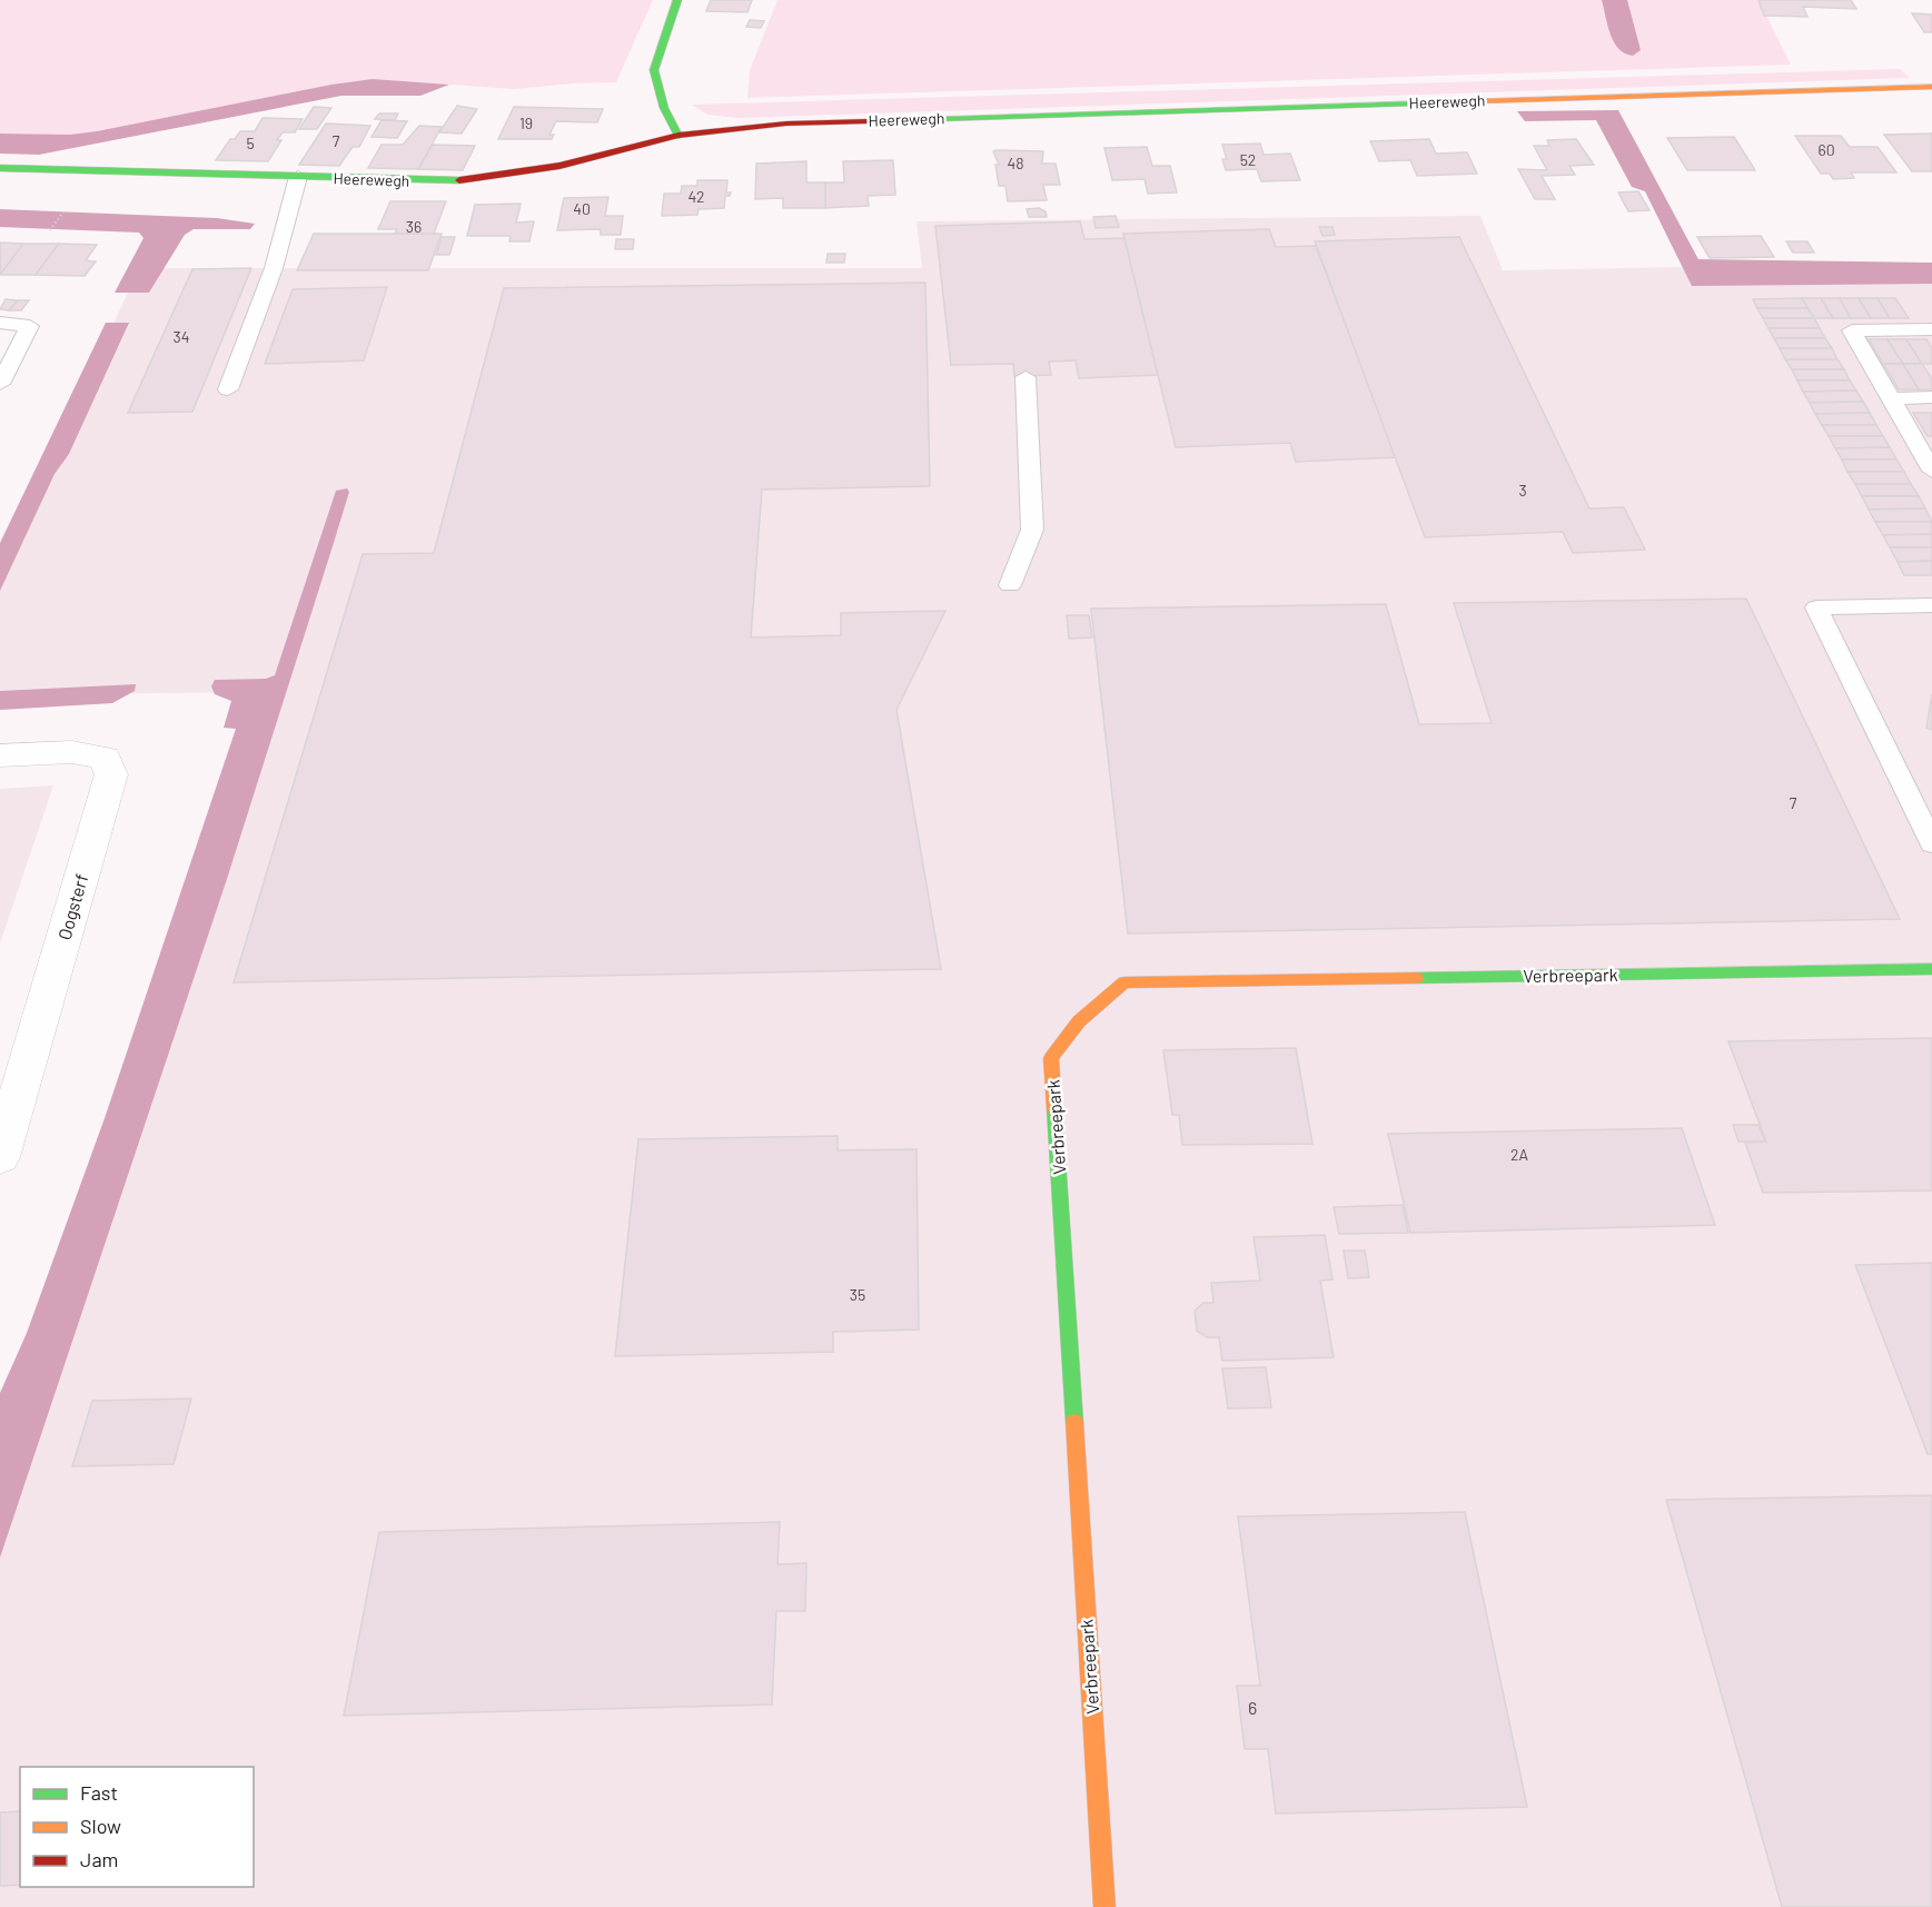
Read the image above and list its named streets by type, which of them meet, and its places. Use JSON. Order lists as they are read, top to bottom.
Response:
{
  "streets": {
    "street": ["Heerewegh", "Oogsterf", "Verbreepark"]
  },
  "house_numbers": [
    "19",
    "7",
    "5",
    "60",
    "52",
    "48",
    "42",
    "40",
    "36",
    "34",
    "3",
    "7",
    "2A",
    "35",
    "6"
  ],
  "legend": ["Fast", "Slow", "Jam"]
}
